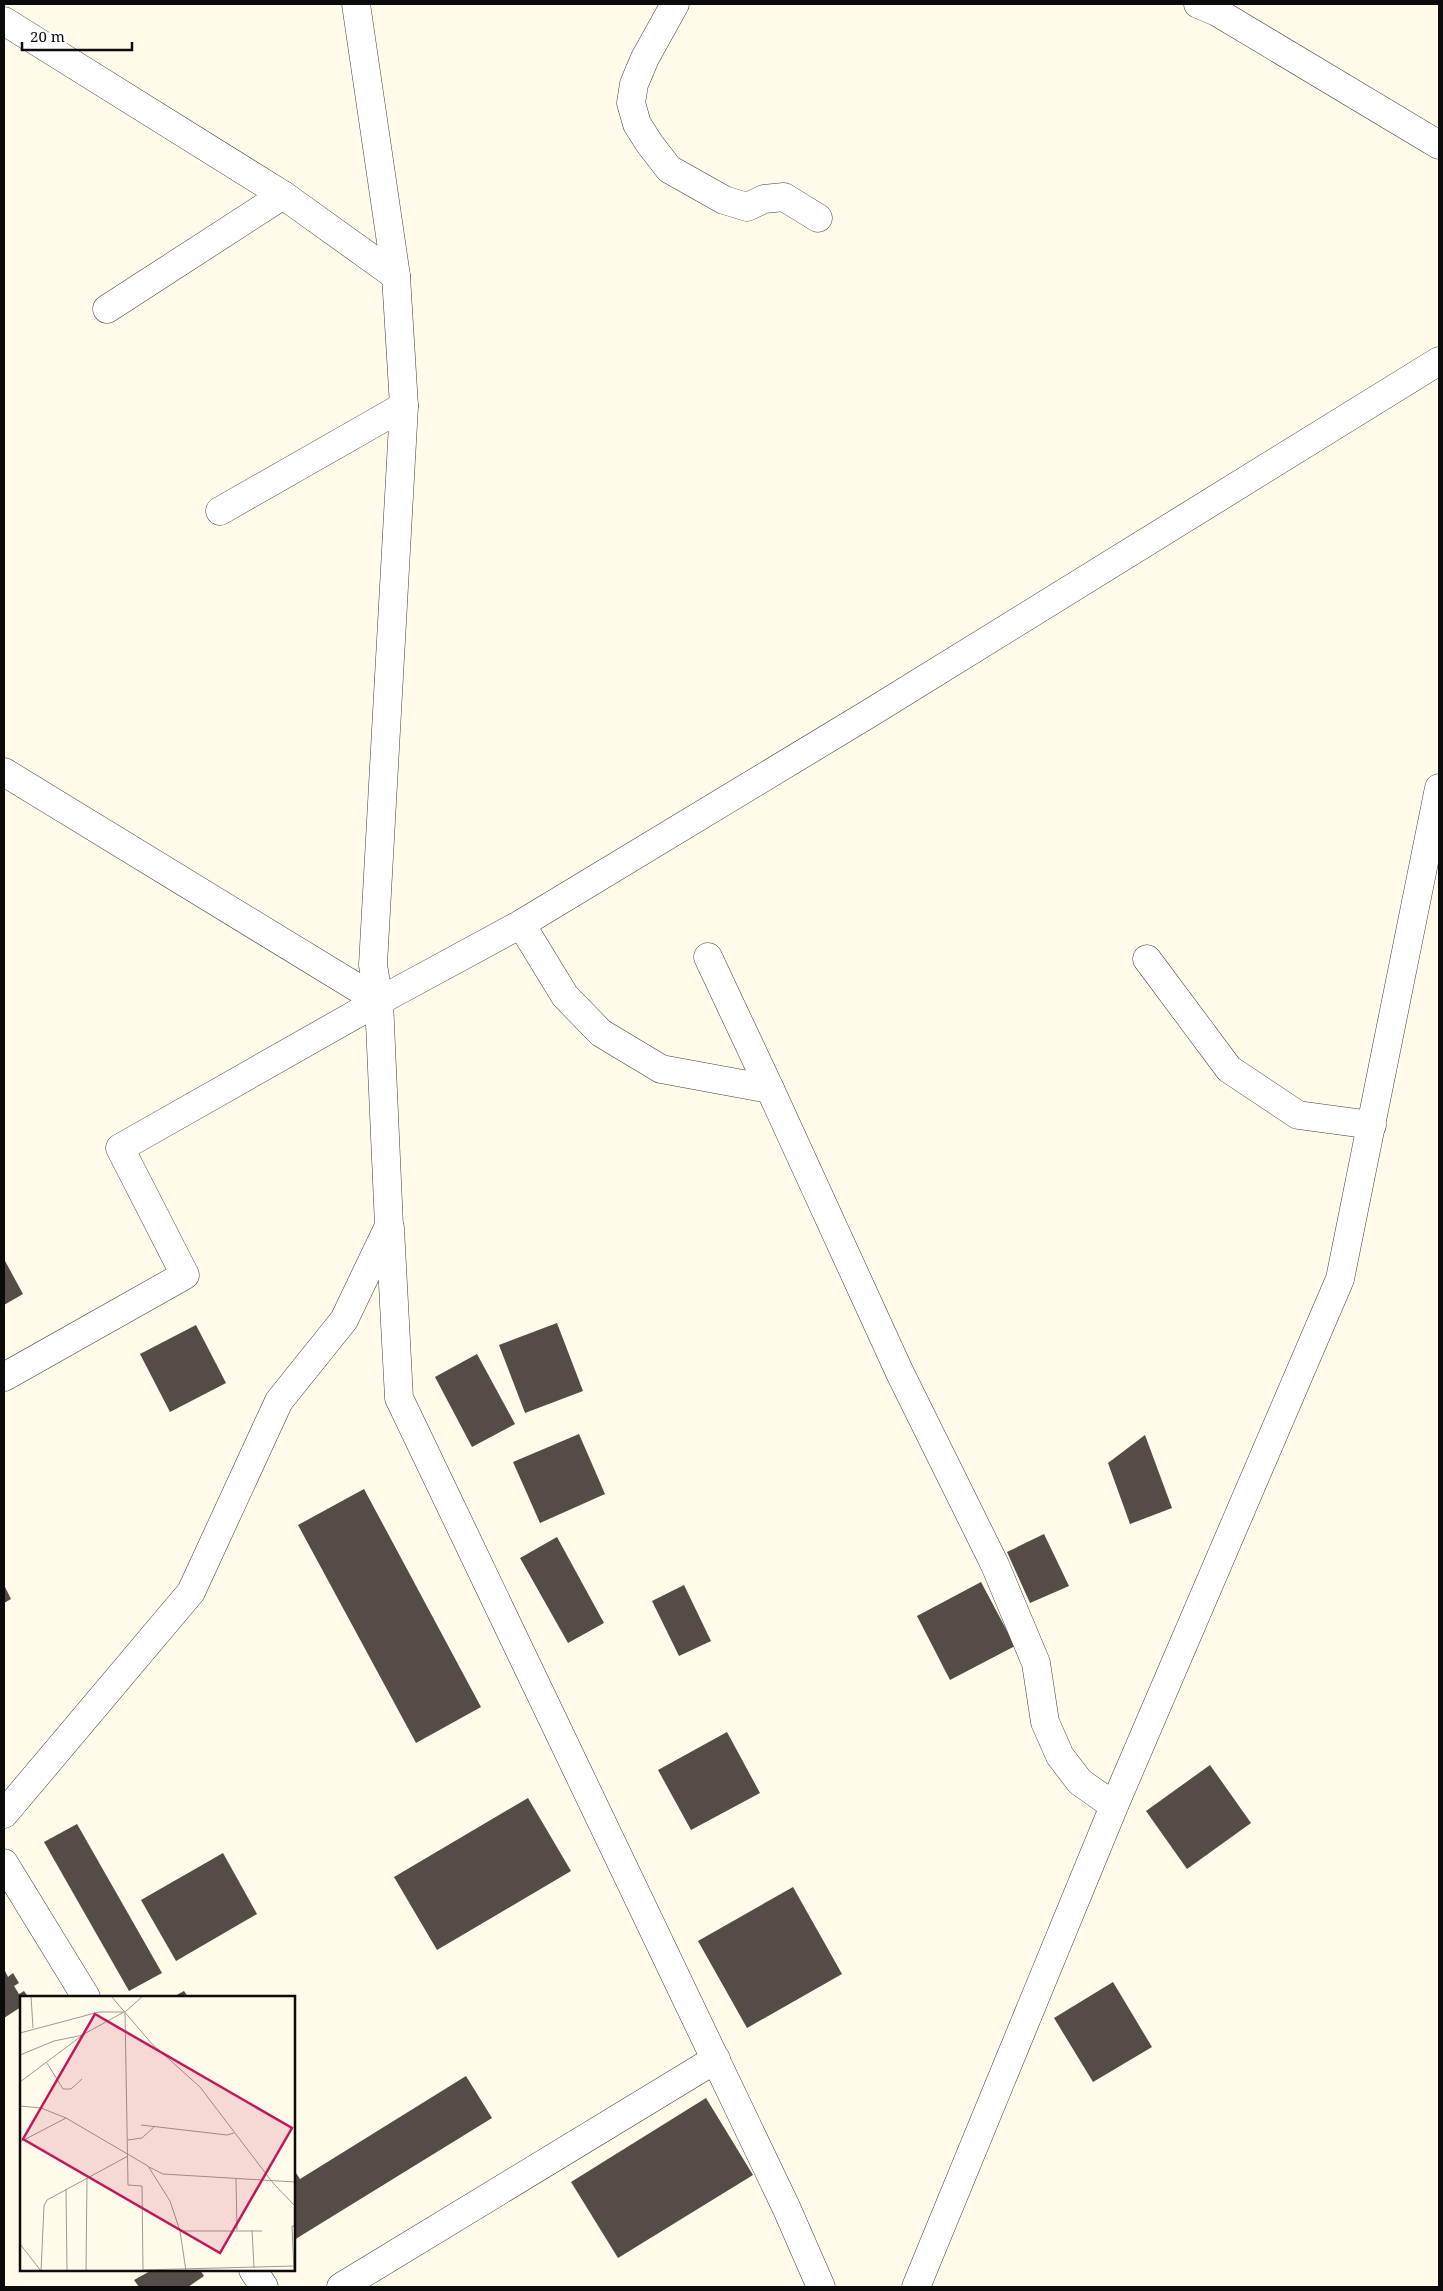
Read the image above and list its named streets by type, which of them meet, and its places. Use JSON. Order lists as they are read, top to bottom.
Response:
{
  "scale_bar": "20 m"
}
